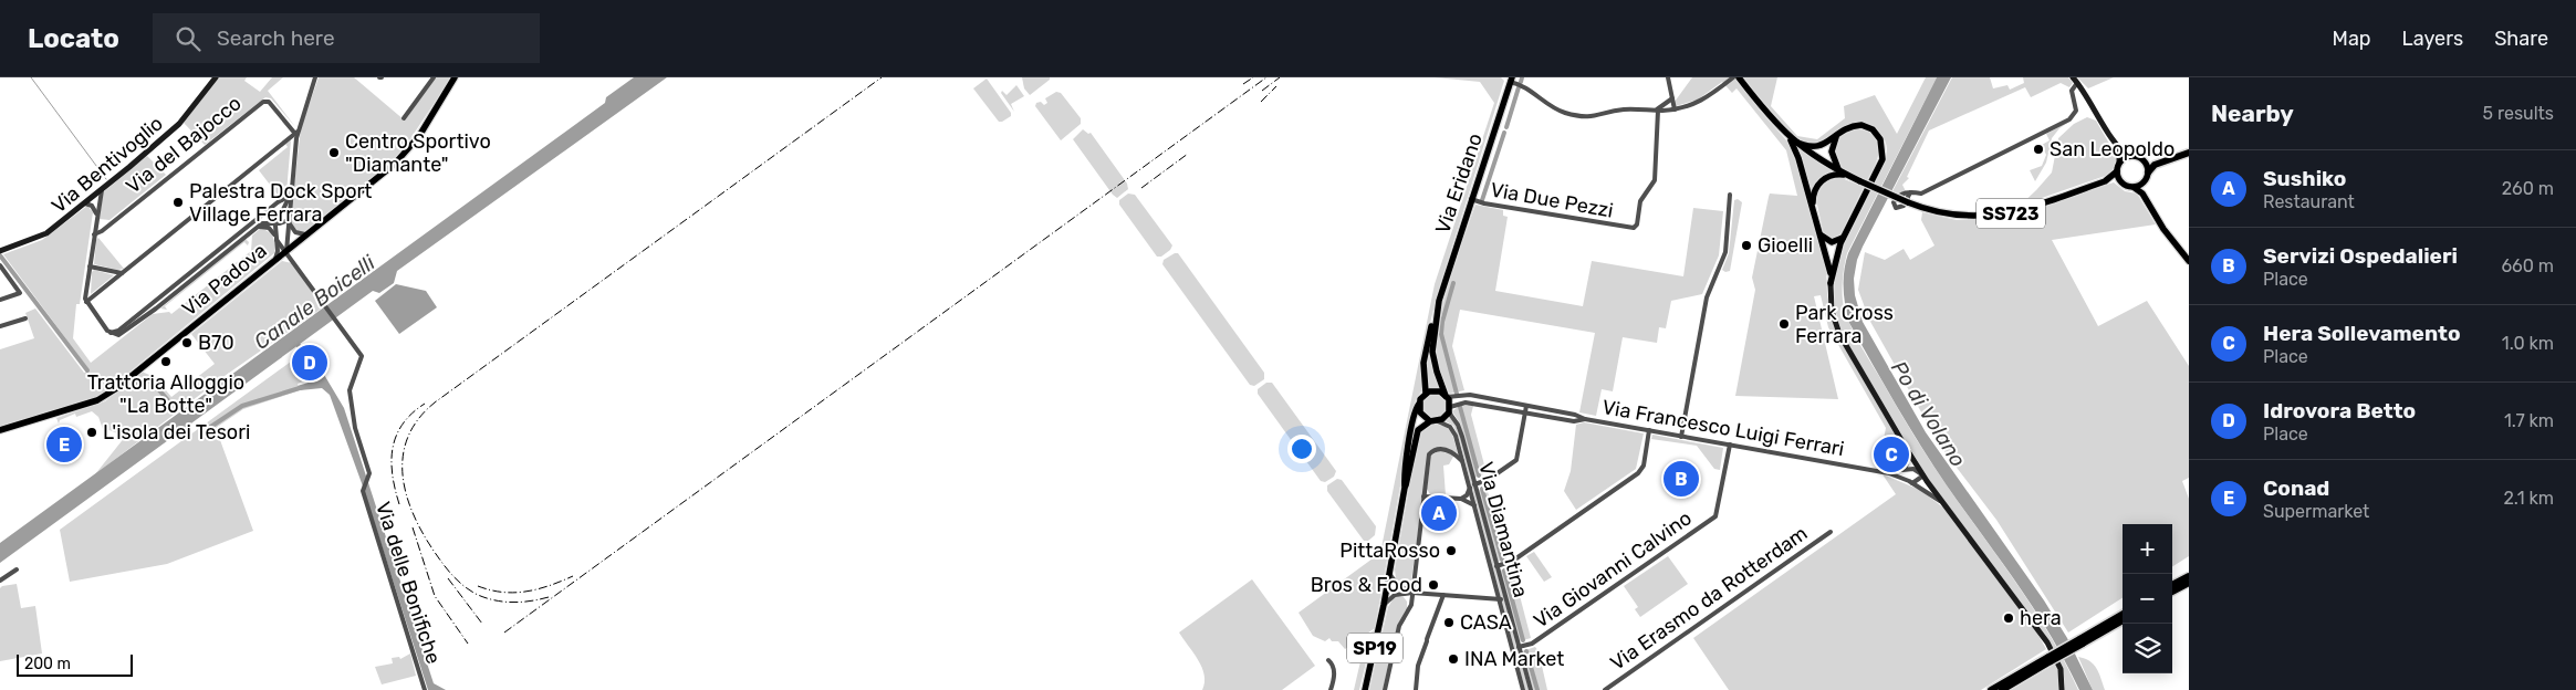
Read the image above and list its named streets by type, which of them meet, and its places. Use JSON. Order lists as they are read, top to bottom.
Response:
{
  "streets": {
    "main road": [
      "Via Bentivoglio",
      "Via Eridano",
      "SS723",
      "Via Padova",
      "SP19"
    ],
    "street": [
      "Via del Bajocco",
      "Via Due Pezzi",
      "Via Francesco Luigi Ferrari",
      "Via Diamantina",
      "Via Giovanni Calvino",
      "Via delle Bonifiche",
      "Via Erasmo da Rotterdam"
    ]
  },
  "crossings": [
    ["Via Eridano", "Via Due Pezzi"],
    ["Via Eridano", "Via Francesco Luigi Ferrari"],
    ["Via Eridano", "Via Diamantina"],
    ["Via Eridano", "SP19"],
    ["Via Padova", "Via delle Bonifiche"],
    ["Via Francesco Luigi Ferrari", "Via Diamantina"],
    ["Via Francesco Luigi Ferrari", "Via Giovanni Calvino"],
    ["Via Francesco Luigi Ferrari", "SP19"],
    ["Via Diamantina", "Via Giovanni Calvino"],
    ["Via Diamantina", "SP19"]
  ],
  "water": ["Canale Boicelli", "Po di Volano"],
  "places": [
    "San Leopoldo",
    "Centro Sportivo \"Diamante\"",
    "Palestra Dock Sport Village Ferrara",
    "Gioelli",
    "Park Cross Ferrara",
    "B70",
    "Trattoria Alloggio \"La Botte\"",
    "L'isola dei Tesori",
    "PittaRosso",
    "Bros & Food",
    "hera",
    "CASA",
    "INA Market"
  ],
  "scale_bar": "200 m",
  "page": {
    "header": "Locato",
    "search": "Search here",
    "nav": ["Map", "Layers", "Share"],
    "heading": ["Nearby", "5 results"],
    "list": [
      {
        "mark": "A",
        "name": "Sushiko",
        "note": "Restaurant",
        "value": "260 m"
      },
      {
        "mark": "B",
        "name": "Servizi Ospedalieri",
        "note": "Place",
        "value": "660 m"
      },
      {
        "mark": "C",
        "name": "Hera Sollevamento",
        "note": "Place",
        "value": "1.0 km"
      },
      {
        "mark": "D",
        "name": "Idrovora Betto",
        "note": "Place",
        "value": "1.7 km"
      },
      {
        "mark": "E",
        "name": "Conad",
        "note": "Supermarket",
        "value": "2.1 km"
      }
    ],
    "pins": [
      "D",
      "E",
      "C",
      "B",
      "A"
    ],
    "map_buttons": ["+", "−"],
    "scale": "200 m"
  }
}
